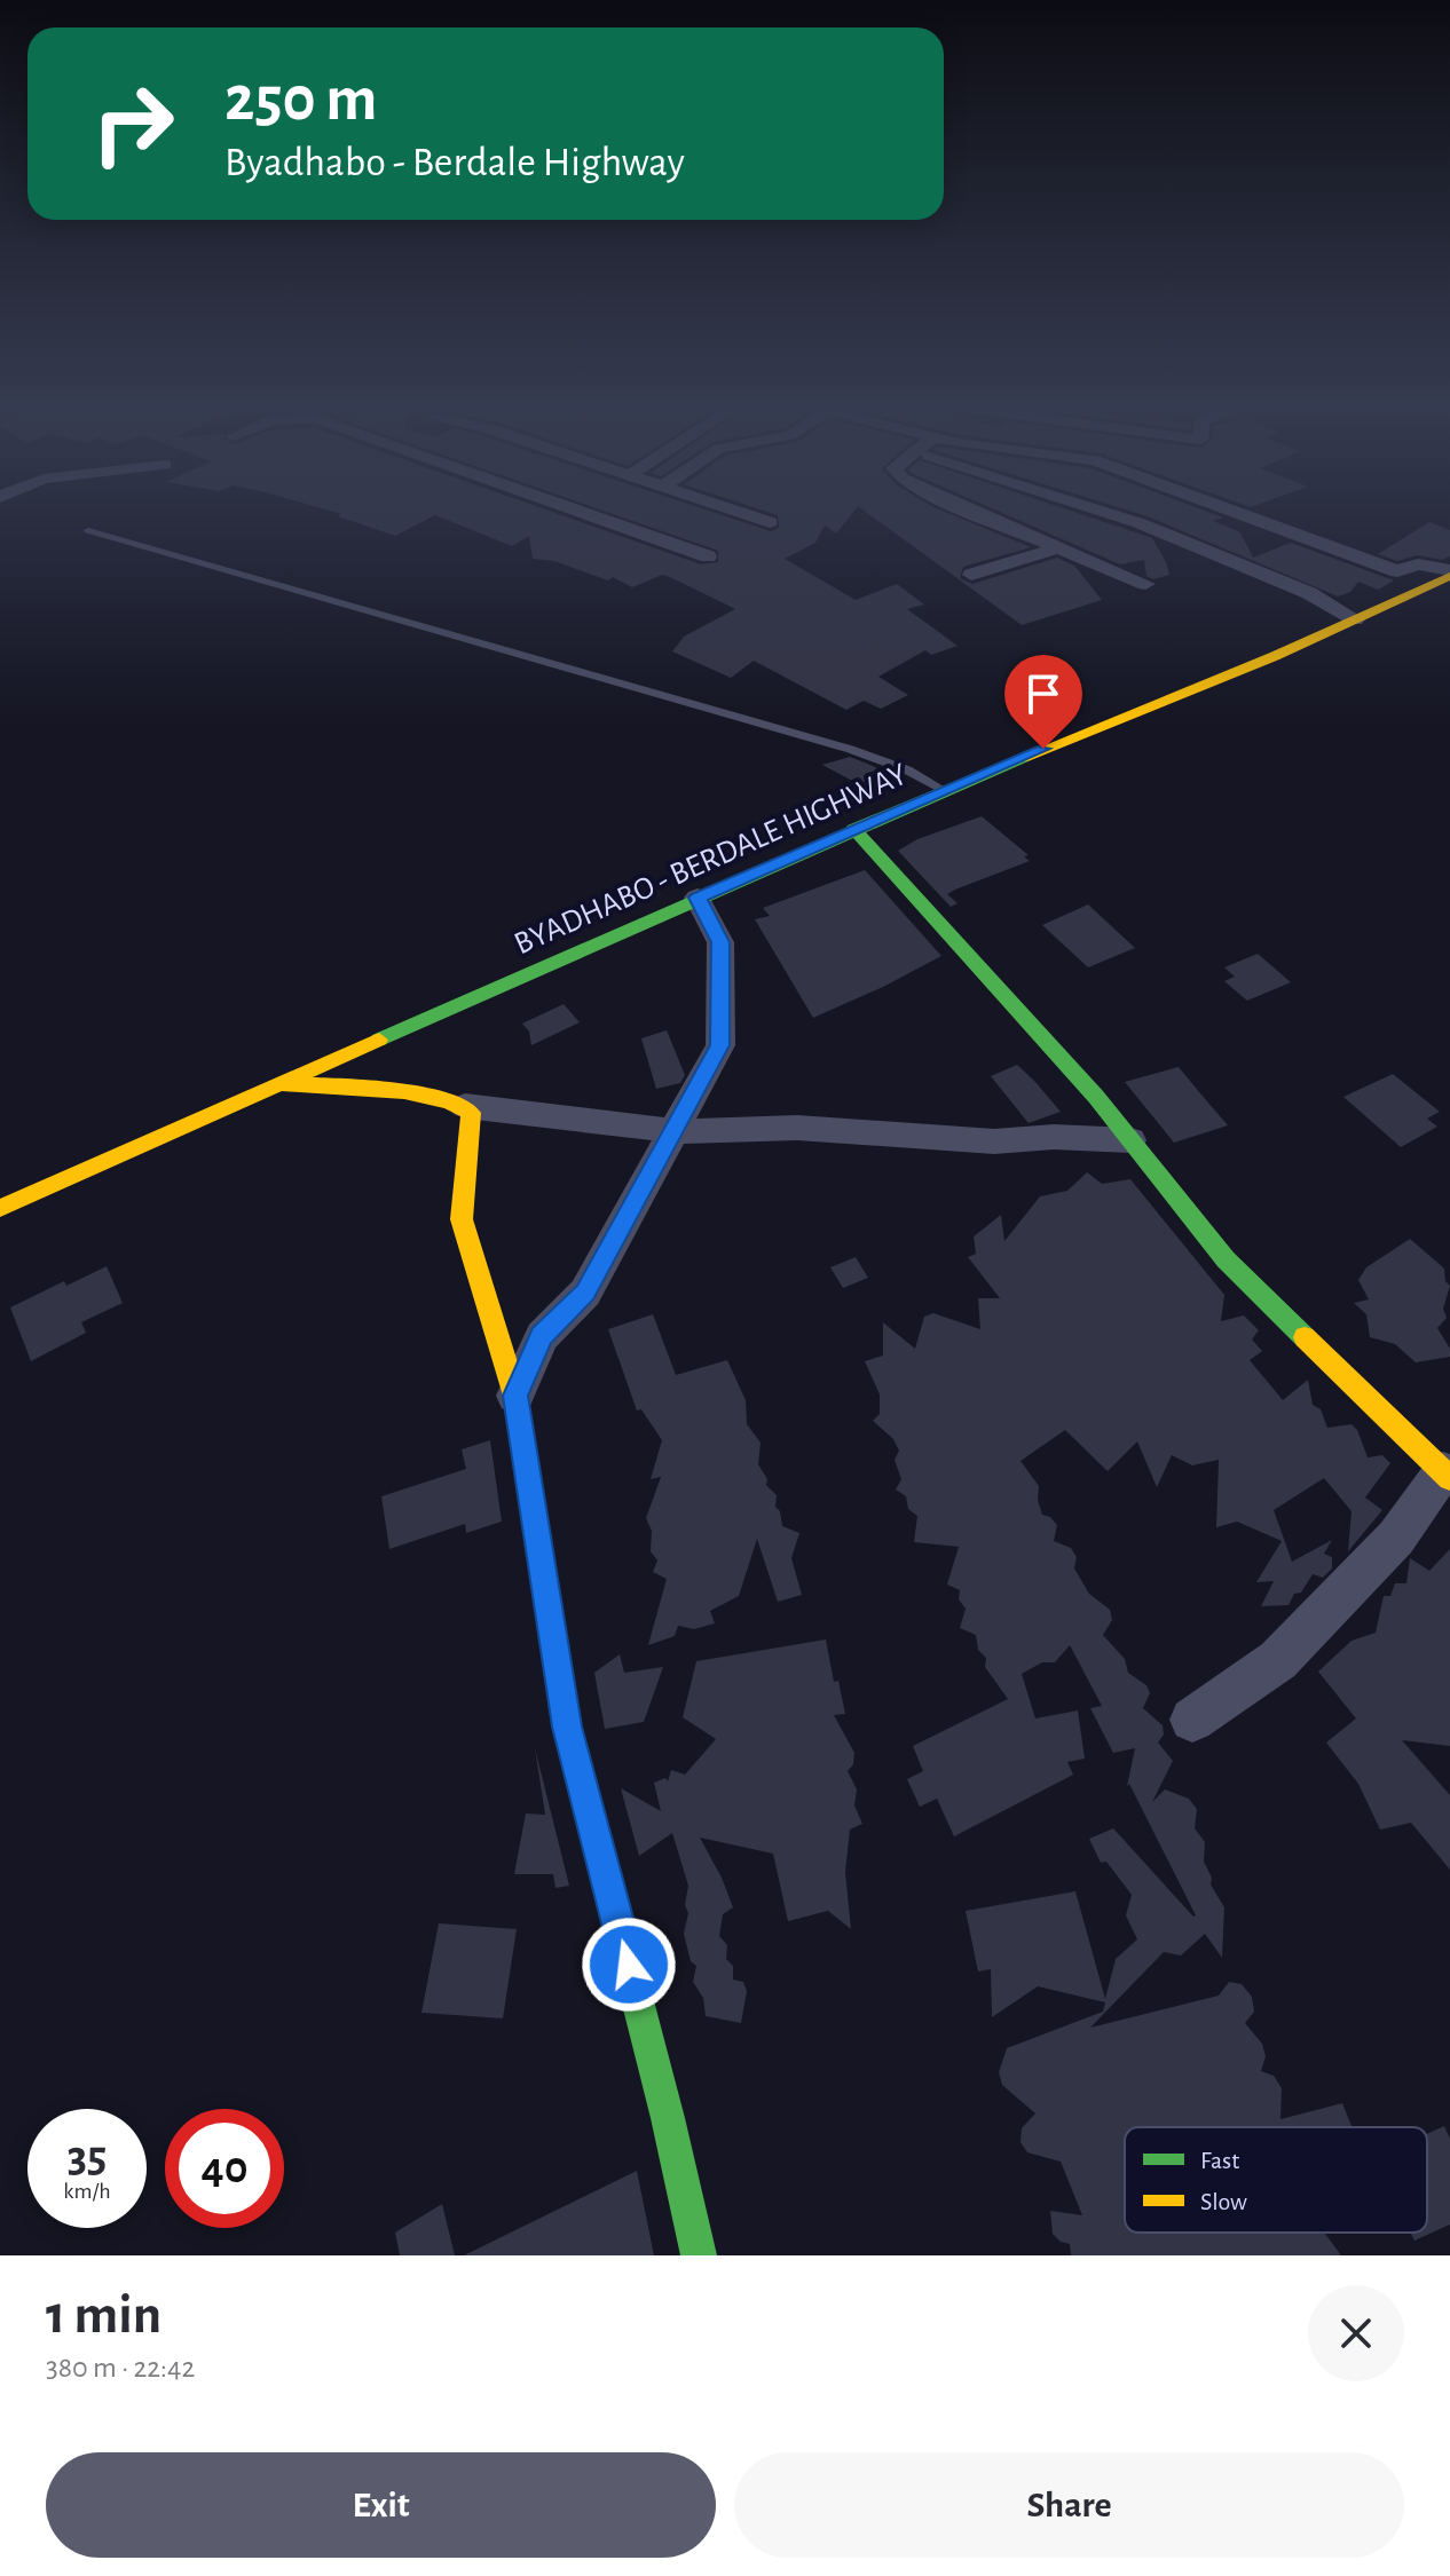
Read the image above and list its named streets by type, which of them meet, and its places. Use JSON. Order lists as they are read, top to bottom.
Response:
{
  "streets": {
    "main road": ["BYADHABO - BERDALE HIGHWAY"]
  },
  "legend": ["Fast", "Slow"],
  "page": {
    "turn": ["250 m", "Byadhabo - Berdale Highway"],
    "speed": "35 km/h",
    "limit": "40",
    "heading": ["1 min", "380 m · 22:42"],
    "buttons": ["Exit", "Share"]
  }
}
